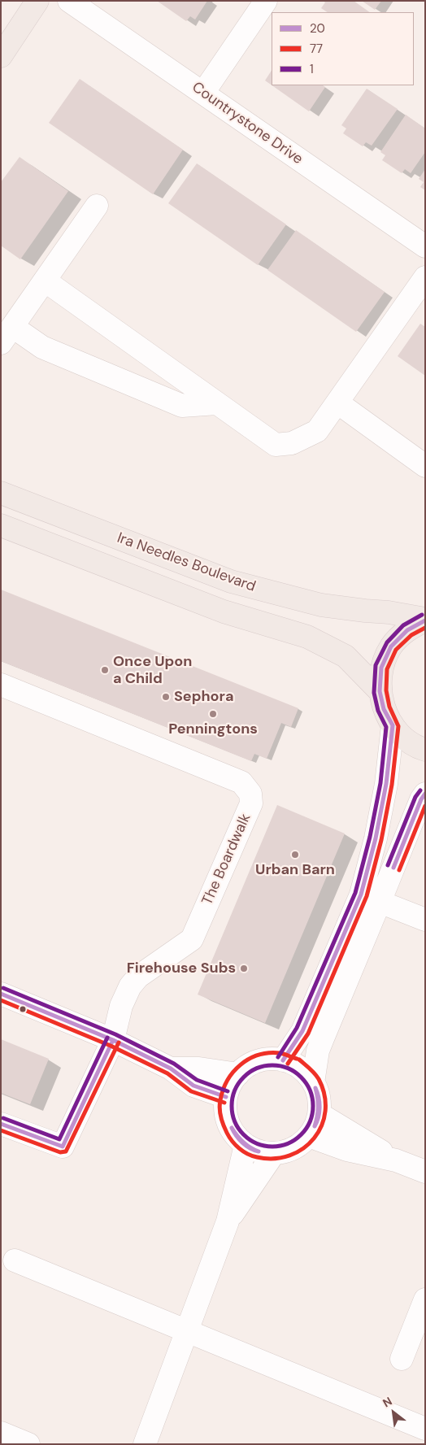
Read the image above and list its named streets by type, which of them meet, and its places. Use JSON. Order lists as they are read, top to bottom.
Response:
{
  "streets": {
    "main road": ["Ira Needles Boulevard"],
    "street": ["Countrystone Drive", "The Boardwalk"]
  },
  "places": [
    "Once Upon a Child",
    "Sephora",
    "Penningtons",
    "Urban Barn",
    "Firehouse Subs"
  ],
  "lines": ["transit line 1", "transit line 20", "transit line 77"],
  "legend": ["20", "77", "1"],
  "north": "top left"
}
